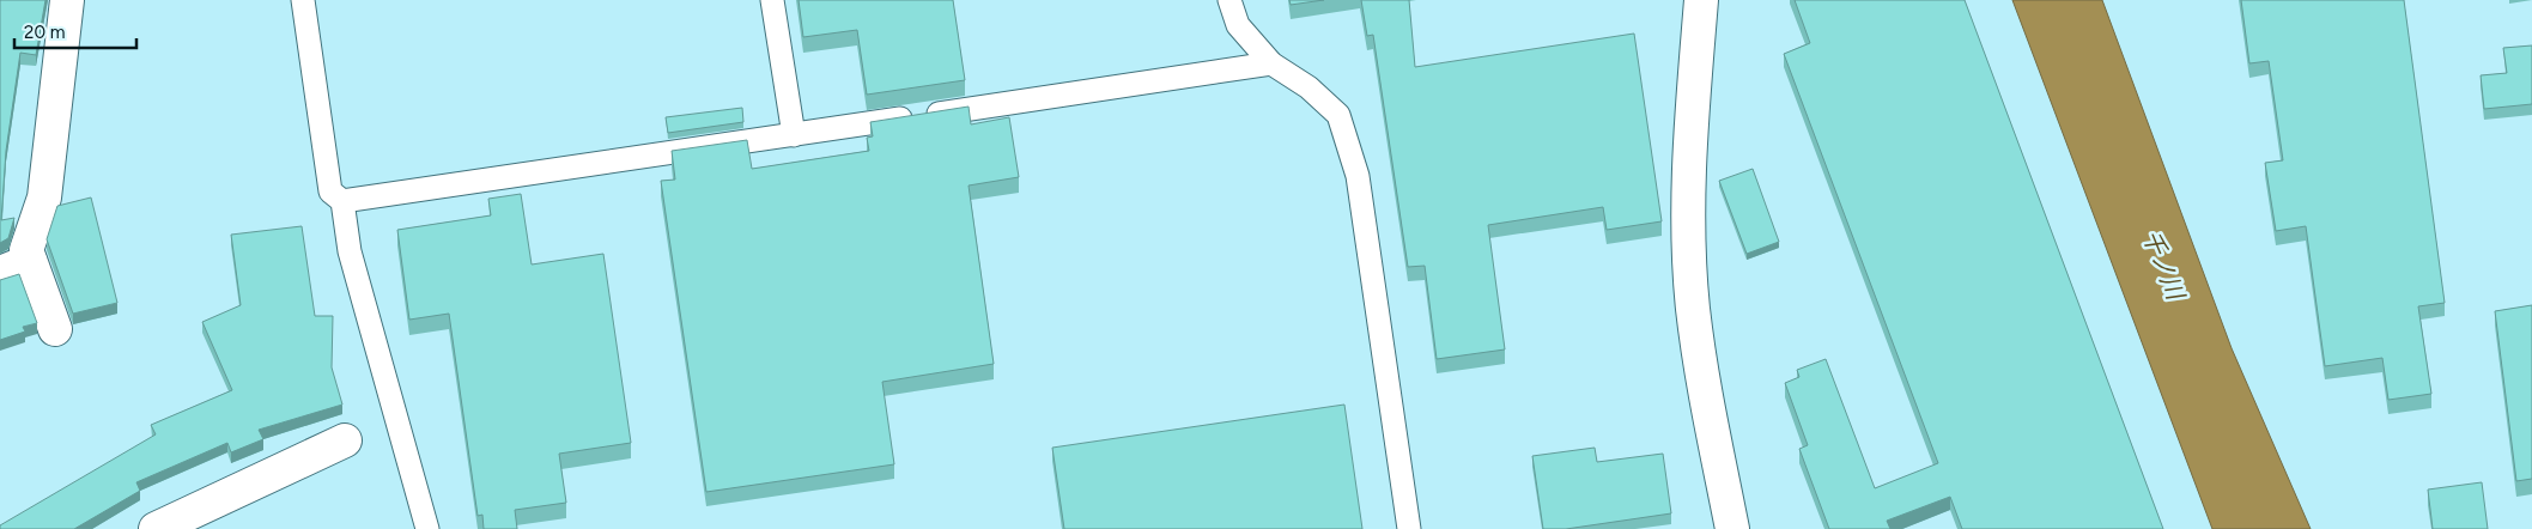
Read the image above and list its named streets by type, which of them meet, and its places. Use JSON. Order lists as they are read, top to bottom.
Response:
{
  "water": ["千ノ川"],
  "scale_bar": "20 m"
}
